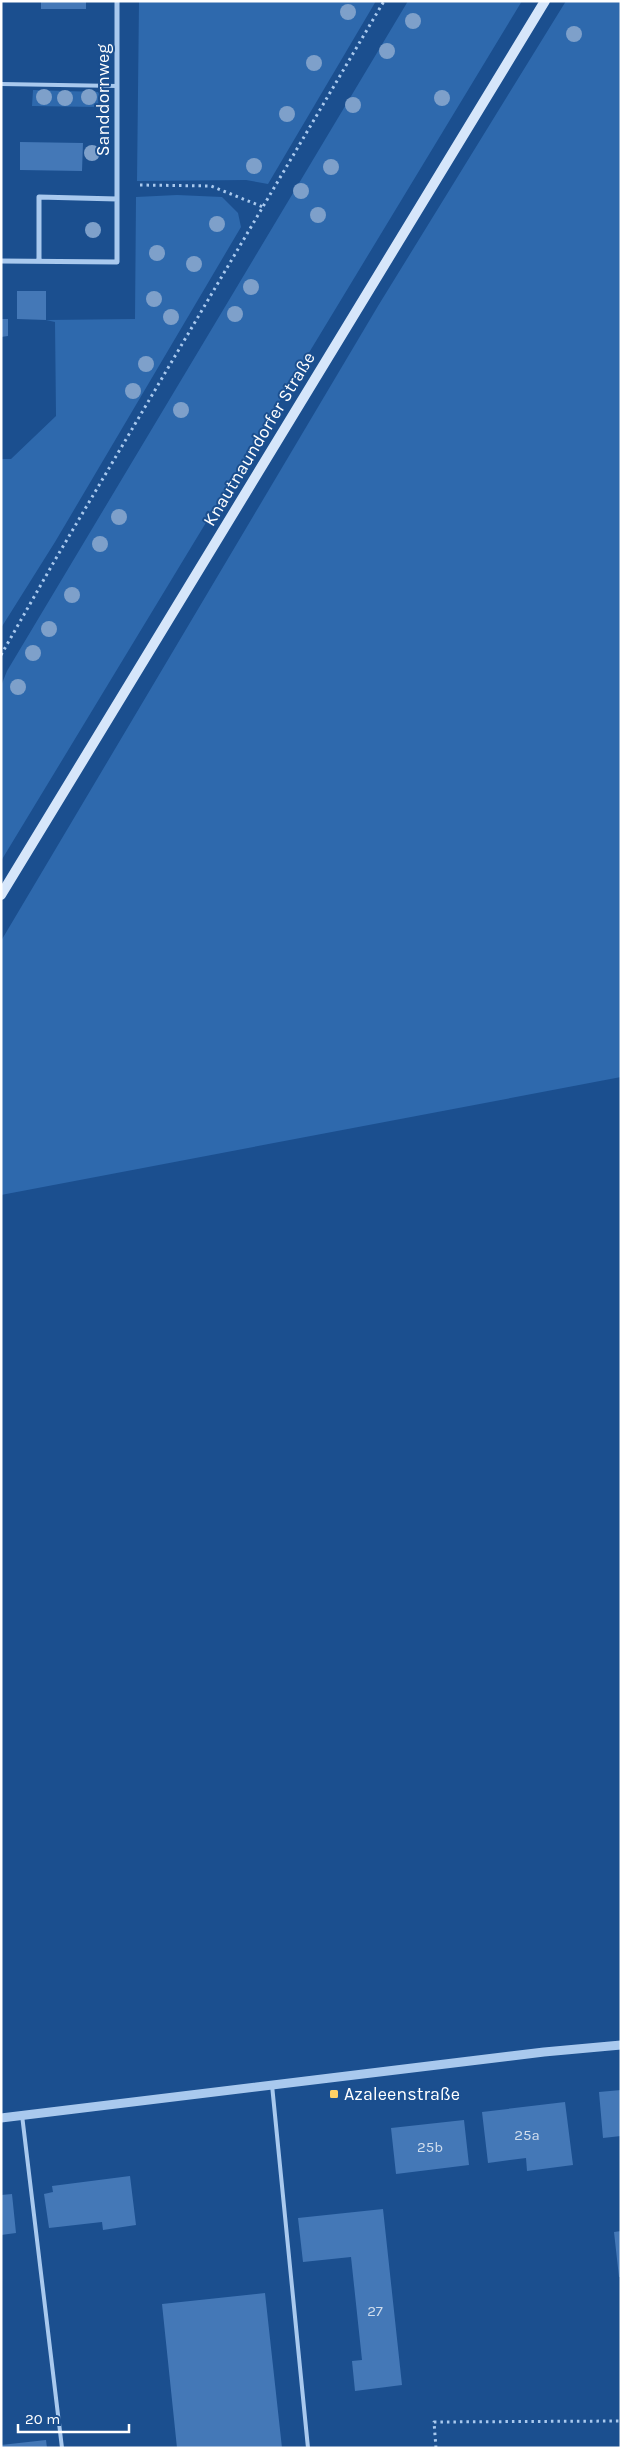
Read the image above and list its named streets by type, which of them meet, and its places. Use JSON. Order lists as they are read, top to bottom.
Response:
{
  "streets": {
    "main road": ["Knautnaundorfer Straße"],
    "street": ["Sanddornweg"]
  },
  "places": {
    "transit": ["Azaleenstraße"]
  },
  "house_numbers": ["25a", "25b", "27"],
  "scale_bar": "20 m"
}
